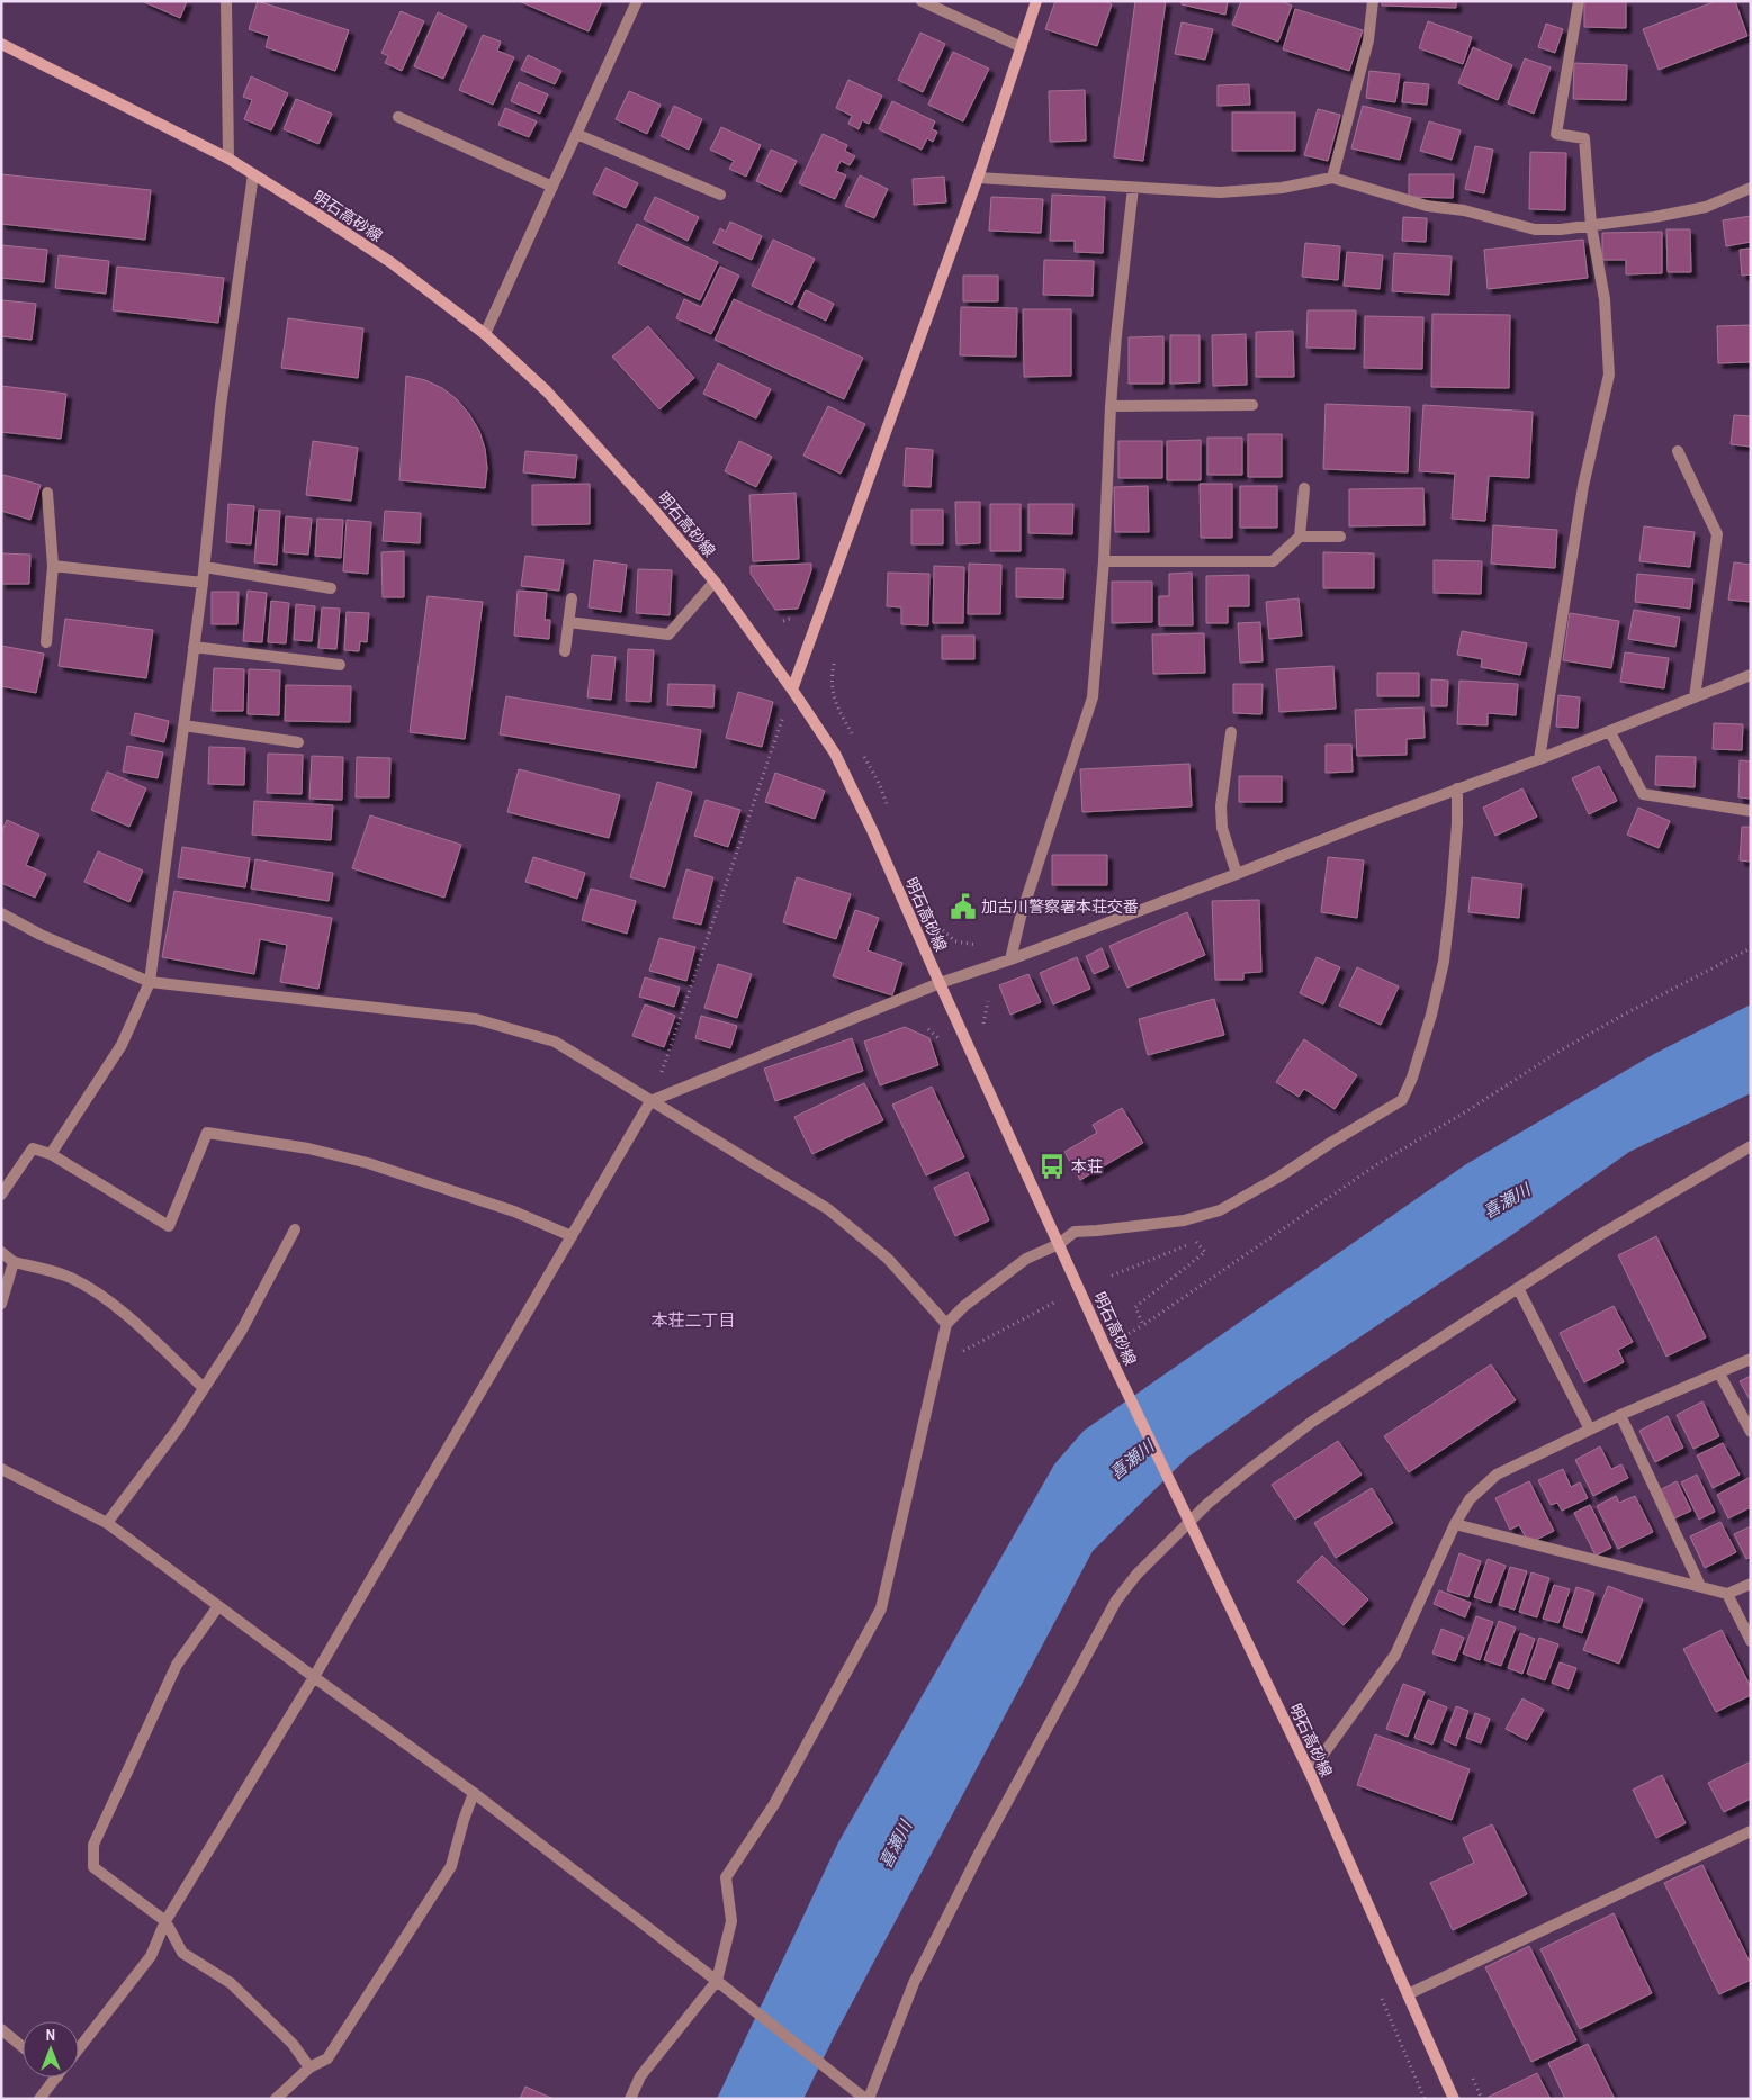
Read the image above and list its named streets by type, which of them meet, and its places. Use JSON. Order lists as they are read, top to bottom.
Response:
{
  "streets": {
    "main road": ["明石高砂線"]
  },
  "districts": ["本荘二丁目"],
  "water": ["喜瀬川"],
  "places": {
    "public building": ["加古川警察署本荘交番"],
    "bus stop": ["本荘"]
  },
  "north": "top"
}
